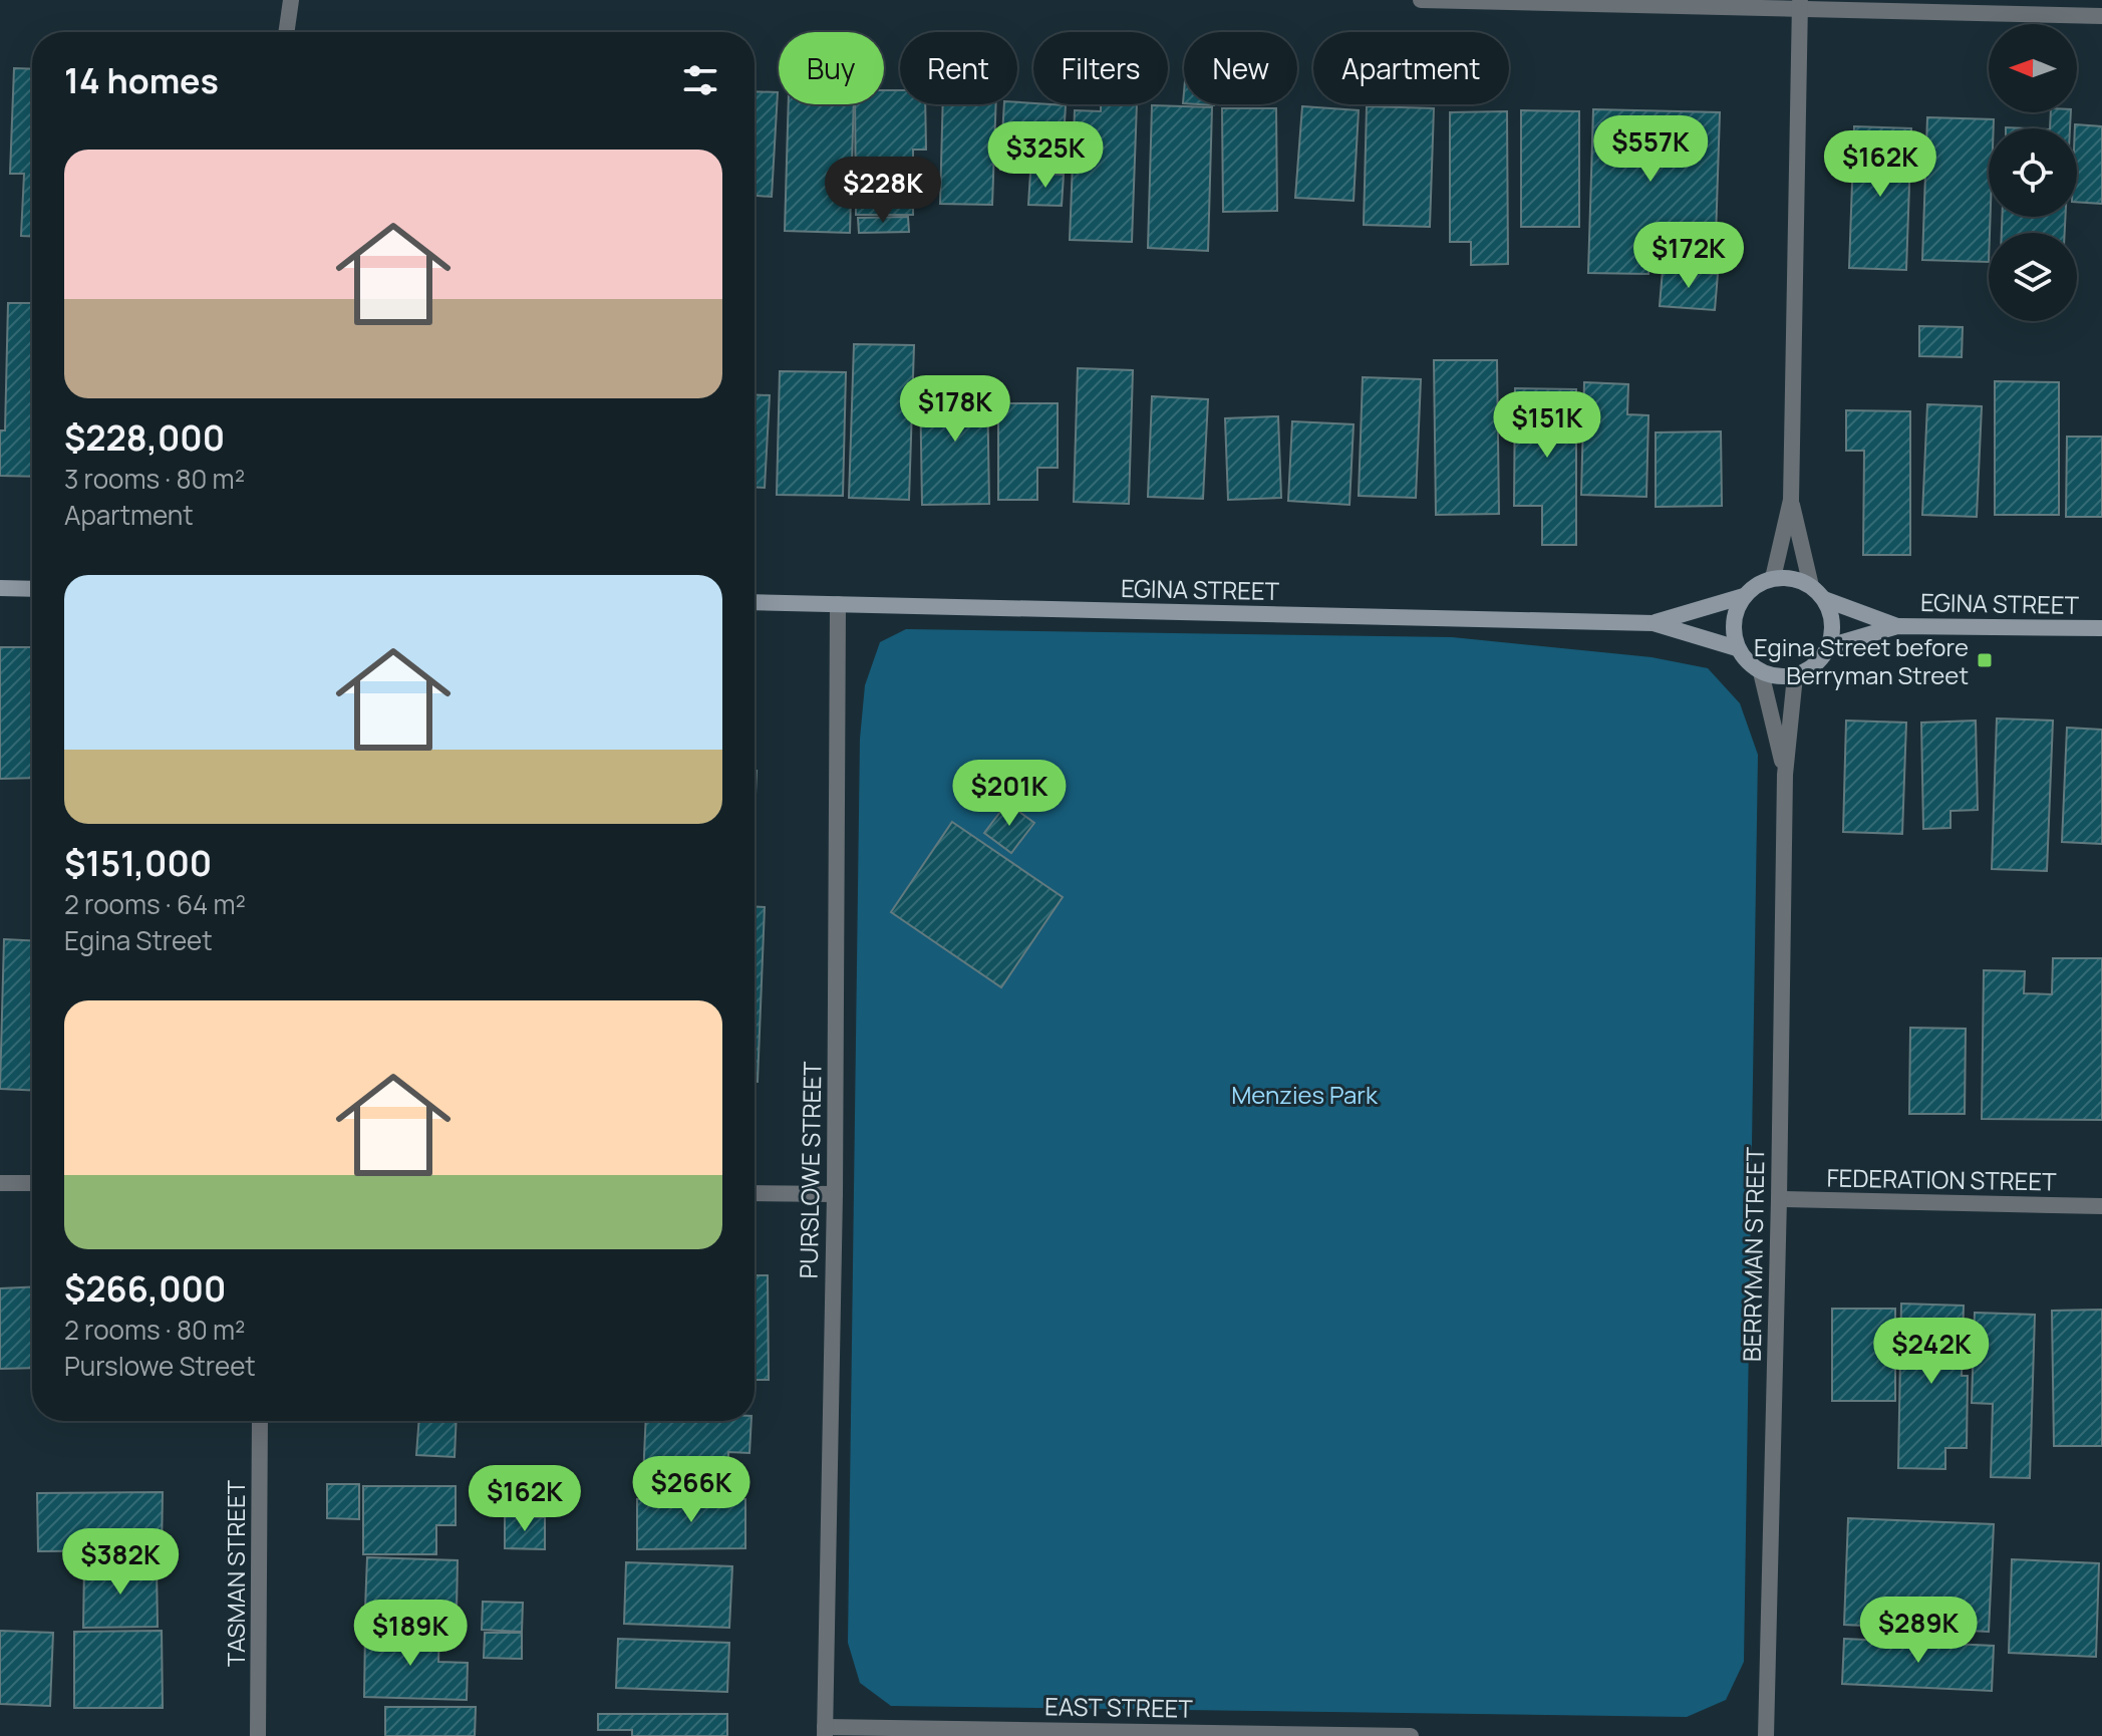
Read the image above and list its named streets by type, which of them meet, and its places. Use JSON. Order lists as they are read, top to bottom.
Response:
{
  "streets": {
    "street": [
      "EGINA STREET",
      "PURSLOWE STREET",
      "FEDERATION STREET",
      "BERRYMAN STREET",
      "TASMAN STREET",
      "EAST STREET"
    ]
  },
  "crossings": [
    ["EGINA STREET", "PURSLOWE STREET"],
    ["EGINA STREET", "BERRYMAN STREET"],
    ["PURSLOWE STREET", "EAST STREET"],
    ["FEDERATION STREET", "BERRYMAN STREET"]
  ],
  "parks": ["Menzies Park"],
  "places": {
    "transit": ["Egina Street before Berryman Street"]
  },
  "north": "left",
  "page": {
    "chip": [
      "Buy",
      "Rent",
      "Filters",
      "New",
      "Apartment"
    ],
    "heading": "14 homes",
    "price": [
      "$557K",
      "$325K",
      "$162K",
      "$228K",
      "$172K",
      "$178K",
      "$151K",
      "$201K",
      "$242K",
      "$266K",
      "$162K",
      "$382K",
      "$289K",
      "$189K"
    ],
    "list": [
      {
        "name": "$228,000",
        "note": "3 rooms · 80 m² · Apartment"
      },
      {
        "name": "$151,000",
        "note": "2 rooms · 64 m² · Egina Street"
      },
      {
        "name": "$266,000",
        "note": "2 rooms · 80 m² · Purslowe Street"
      }
    ]
  }
}
